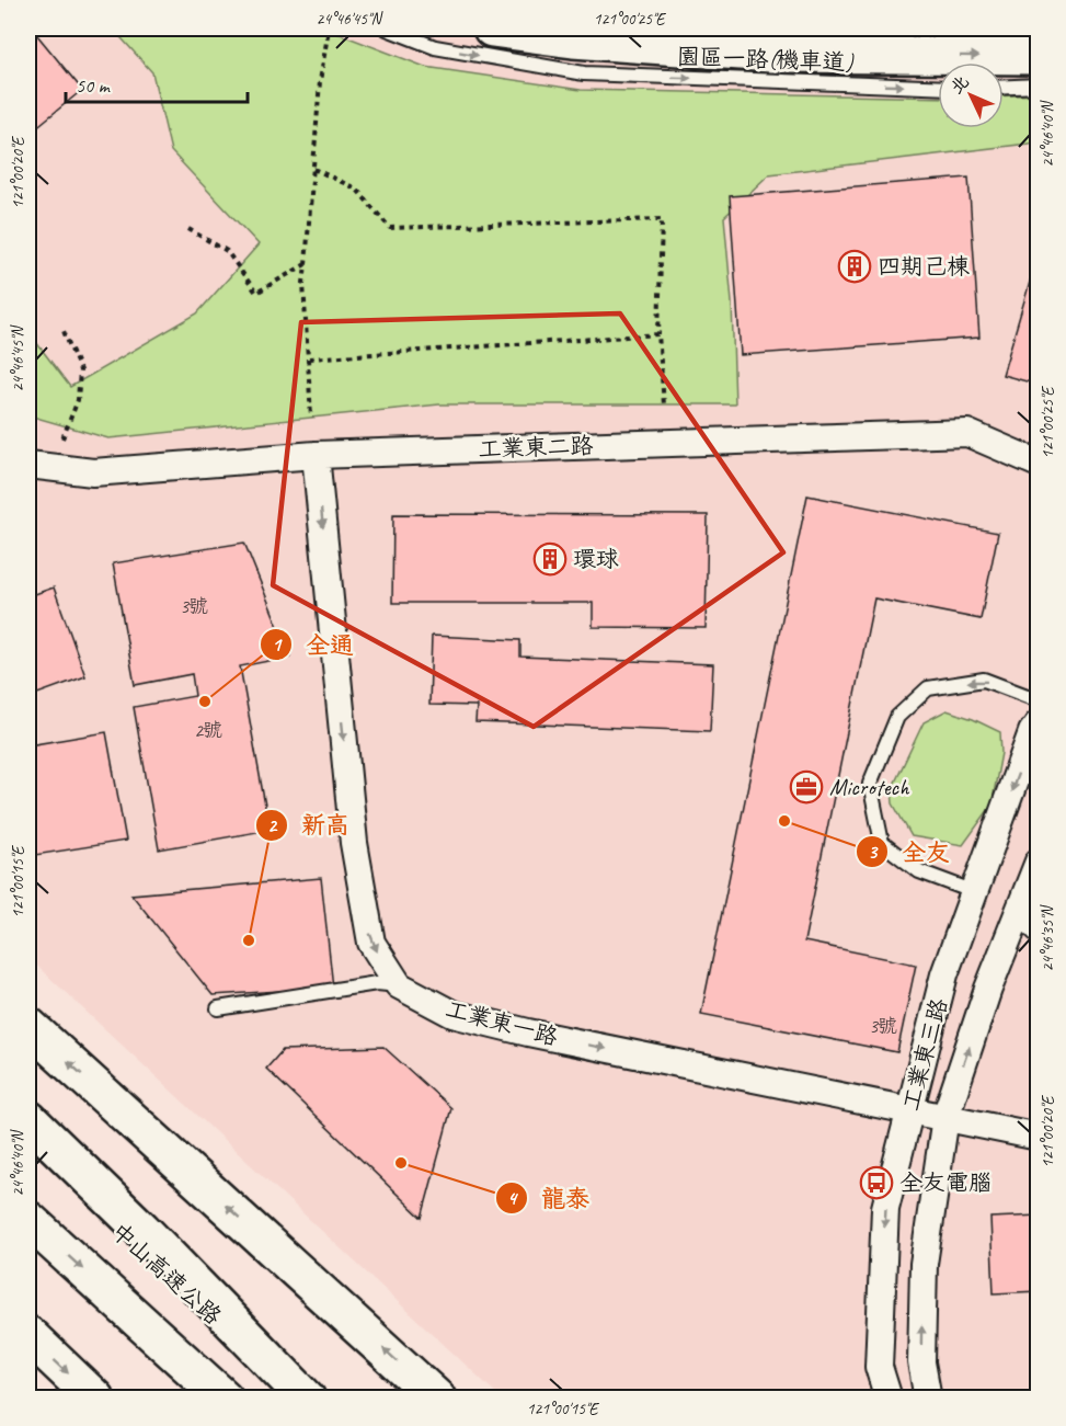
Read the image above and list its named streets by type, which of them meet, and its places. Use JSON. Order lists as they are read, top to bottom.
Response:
{
  "streets": {
    "main road": ["中山高速公路"],
    "street": ["工業東二路", "工業東一路", "工業東三路"],
    "lane": ["園區一路(機車道)"]
  },
  "crossings": [
    ["工業東二路", "工業東一路"],
    ["工業東一路", "工業東三路"]
  ],
  "one_way": ["園區一路(機車道)", "工業東一路"],
  "places": {
    "building": ["四期己棟", "環球"],
    "other": [
      "全通",
      "全友",
      "新高",
      "龍泰"
    ],
    "office": ["Microtech"],
    "bus stop": ["全友電腦"]
  },
  "house_numbers": ["3號", "2號", "3號"],
  "scale_bar": "50 m",
  "north": "top left",
  "coordinates": [
    "24°46'45\"N",
    "121°00'25\"E",
    "24°46'40\"N",
    "121°00'20\"E",
    "121°00'15\"E",
    "24°46'35\"N"
  ]
}
